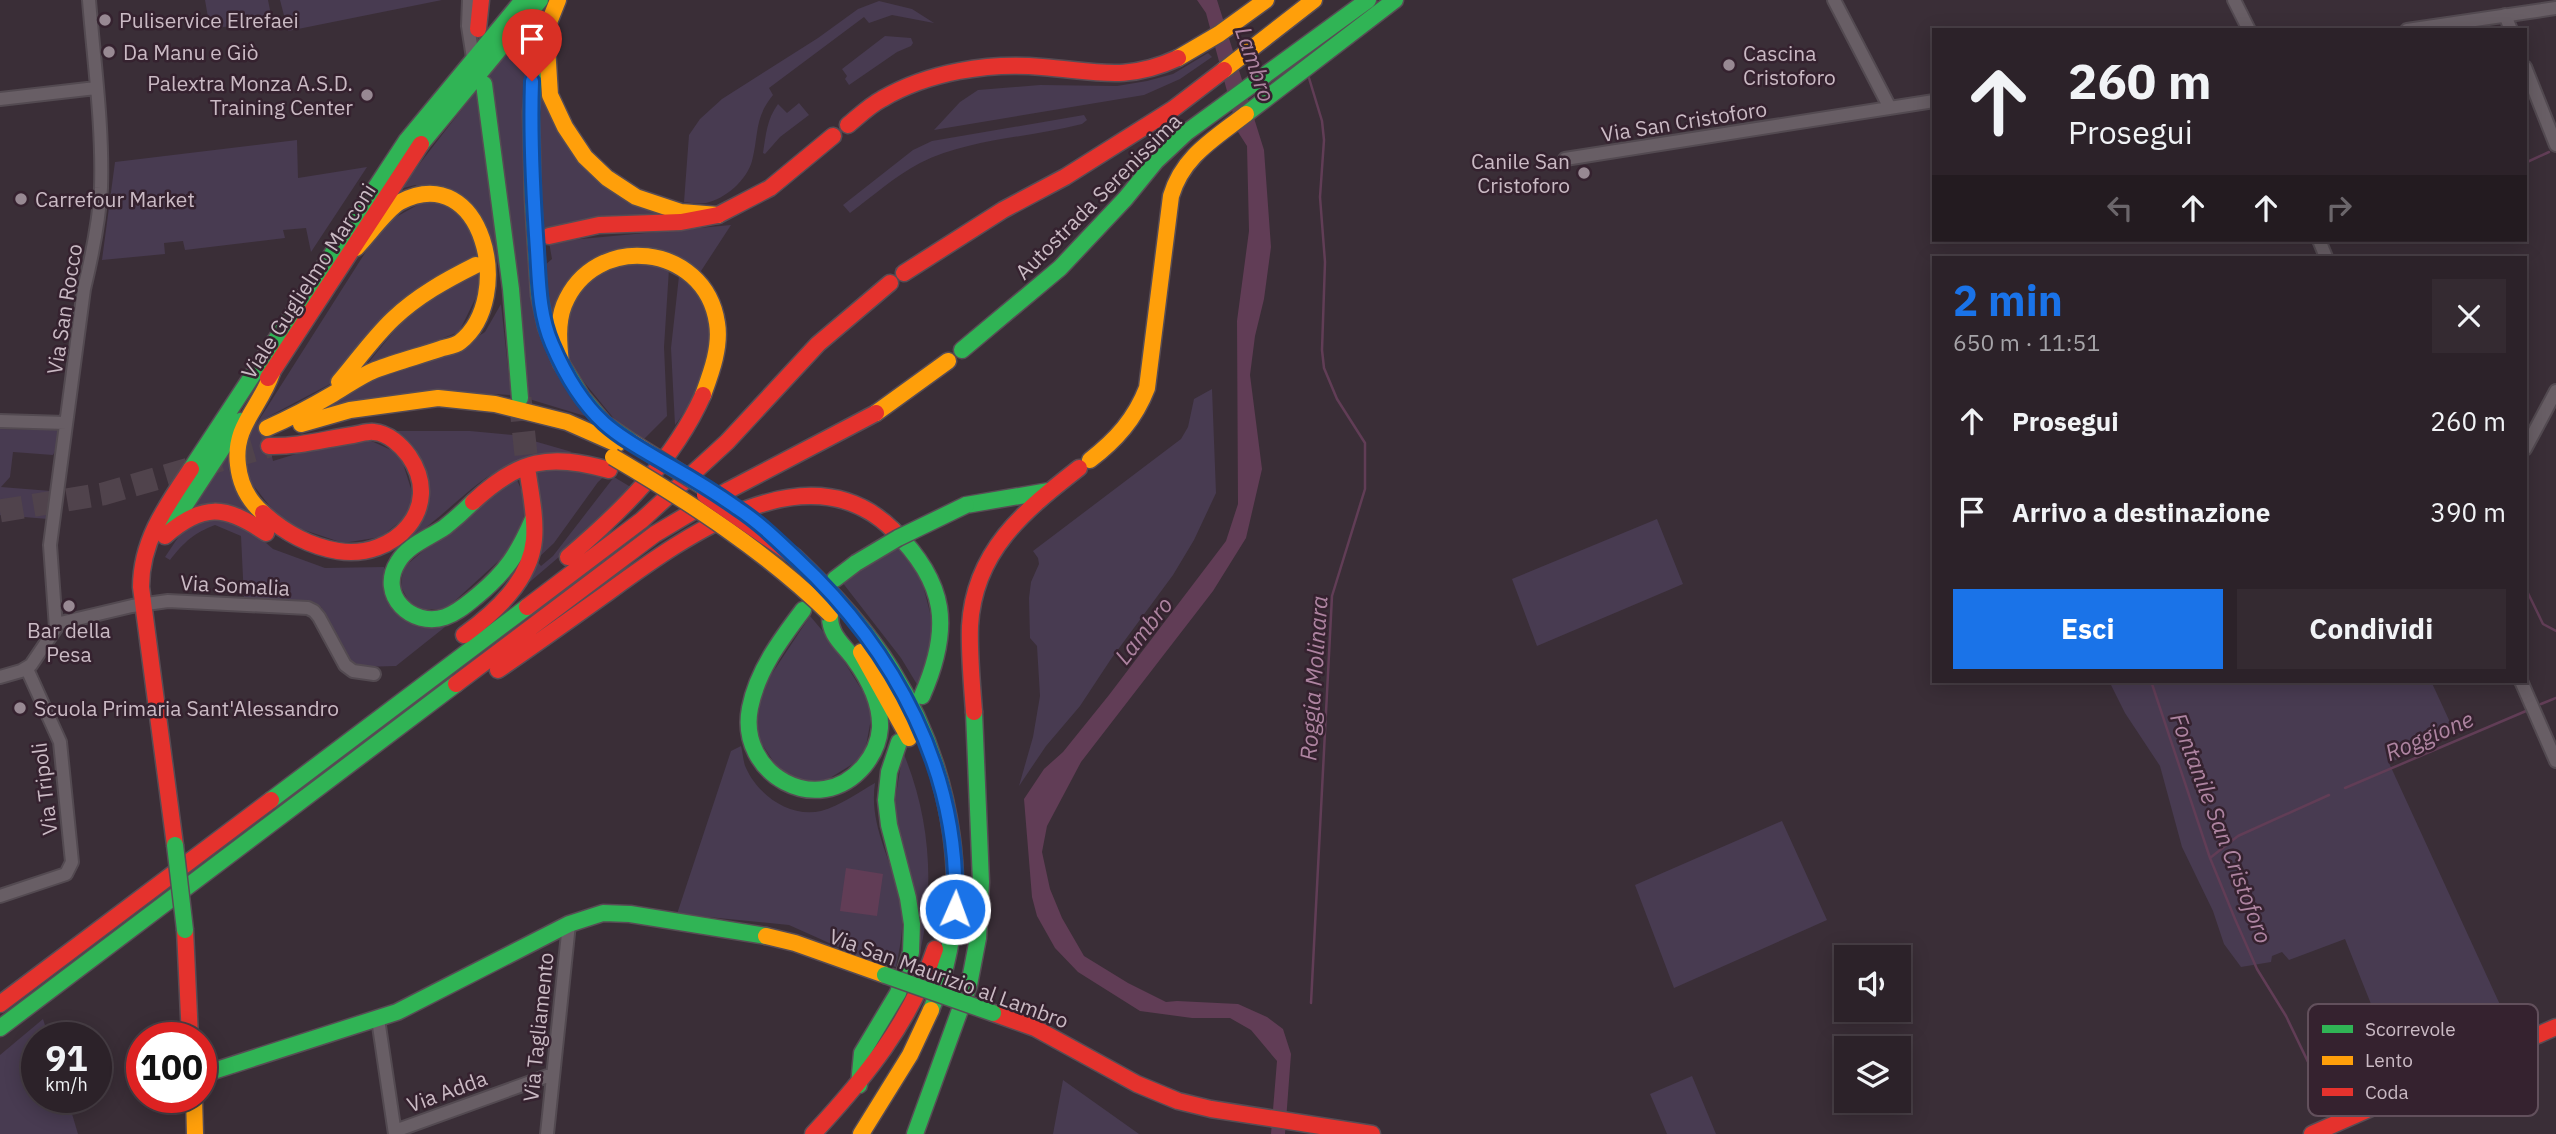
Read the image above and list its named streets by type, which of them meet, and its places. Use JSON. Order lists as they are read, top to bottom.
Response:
{
  "streets": {
    "main road": ["Autostrada Serenissima", "Viale Guglielmo Marconi", "Via San Maurizio al Lambro"],
    "street": [
      "Via San Cristoforo",
      "Via San Rocco",
      "Via Somalia",
      "Via Tripoli",
      "Via Tagliamento",
      "Via Adda"
    ]
  },
  "crossings": [
    ["Viale Guglielmo Marconi", "Via Somalia"],
    ["Via San Maurizio al Lambro", "Via Tagliamento"],
    ["Via Tagliamento", "Via Adda"]
  ],
  "water": [
    "Lambro",
    "Roggia Molinara",
    "Roggione",
    "Fontanile San Cristoforo"
  ],
  "places": [
    "Puliservice Elrefaei",
    "Da Manu e Giò",
    "Cascina Cristoforo",
    "Palextra Monza A.S.D. Training Center",
    "Canile San Cristoforo",
    "Carrefour Market",
    "Bar della Pesa",
    "Scuola Primaria Sant'Alessandro"
  ],
  "legend": ["Scorrevole", "Lento", "Coda"],
  "page": {
    "turn": ["260 m", "Prosegui"],
    "heading": ["2 min", "650 m · 11:51"],
    "list": [
      {
        "name": "Prosegui",
        "value": "260 m"
      },
      {
        "name": "Arrivo a destinazione",
        "value": "390 m"
      }
    ],
    "buttons": ["Esci", "Condividi"],
    "speed": "91 km/h",
    "limit": "100"
  }
}
